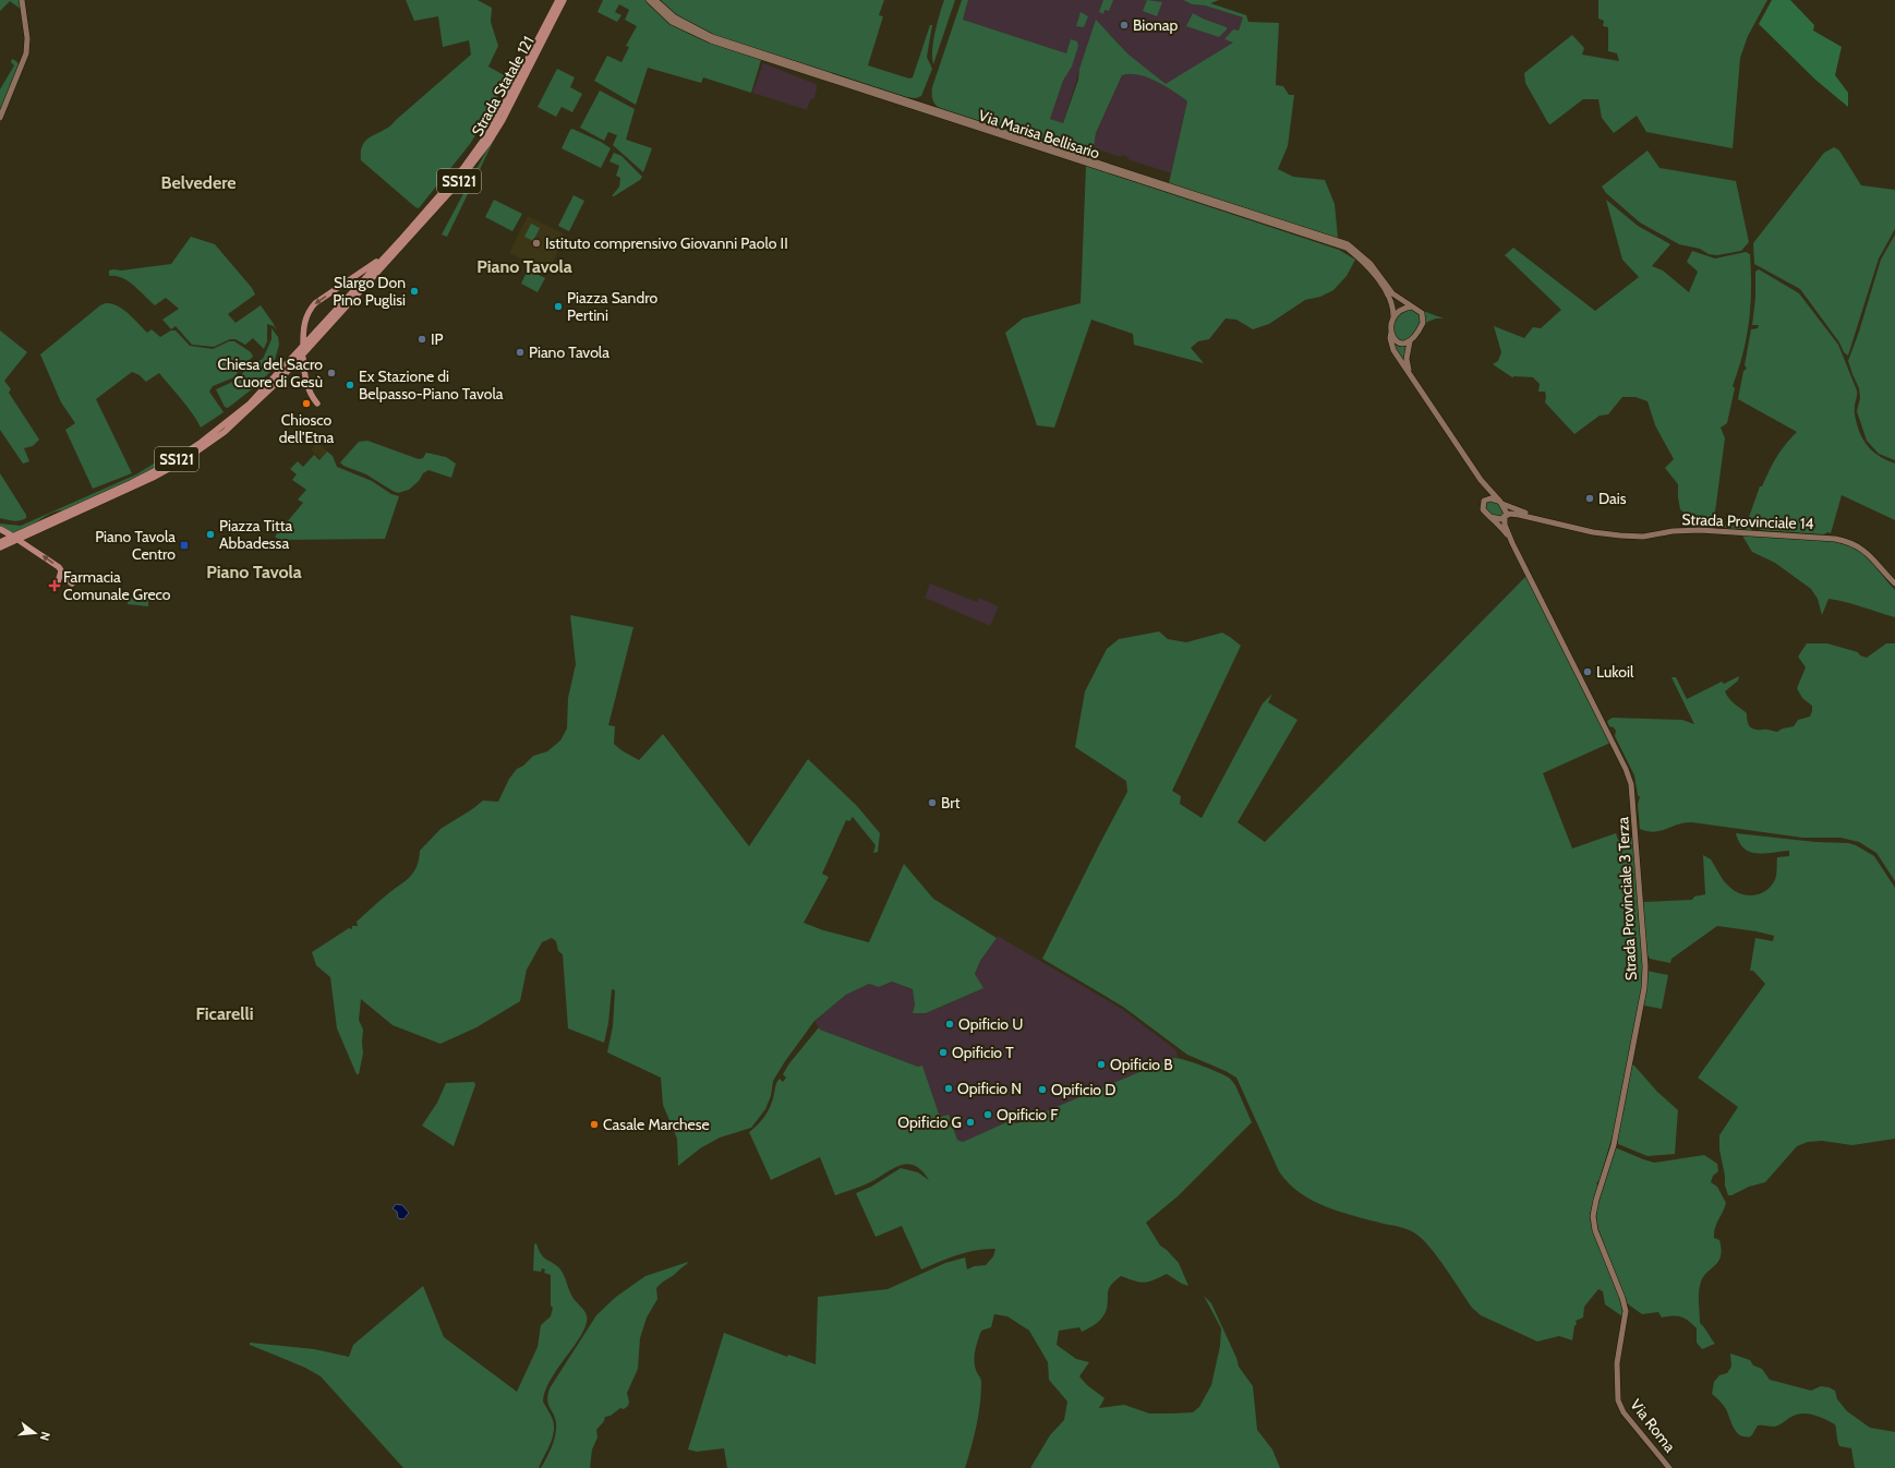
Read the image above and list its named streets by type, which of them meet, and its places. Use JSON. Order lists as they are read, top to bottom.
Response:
{
  "streets": {
    "main road": [
      "Strada Statale 121",
      "Via Marisa Bellisario",
      "SS121",
      "Strada Provinciale 14",
      "Strada Provinciale 3 Terza",
      "Via Roma"
    ]
  },
  "crossings": [
    ["Strada Provinciale 3 Terza", "Via Roma"]
  ],
  "districts": [
    "Belvedere",
    "Piano Tavola",
    "Piano Tavola",
    "Ficarelli"
  ],
  "places": {
    "other": [
      "Bionap",
      "Istituto comprensivo Giovanni Paolo II",
      "Slargo Don Pino Puglisi",
      "Piazza Sandro Pertini",
      "IP",
      "Piano Tavola",
      "Chiesa del Sacro Cuore di Gesù",
      "Ex Stazione di Belpasso-Piano Tavola",
      "Chiosco dell'Etna",
      "Dais",
      "Piazza Titta Abbadessa",
      "Lukoil",
      "Brt",
      "Opificio U",
      "Opificio T",
      "Opificio B",
      "Opificio N",
      "Opificio D",
      "Opificio F",
      "Opificio G",
      "Casale Marchese"
    ],
    "transit": ["Piano Tavola Centro"],
    "health": ["Farmacia Comunale Greco"]
  },
  "north": "right"
}
